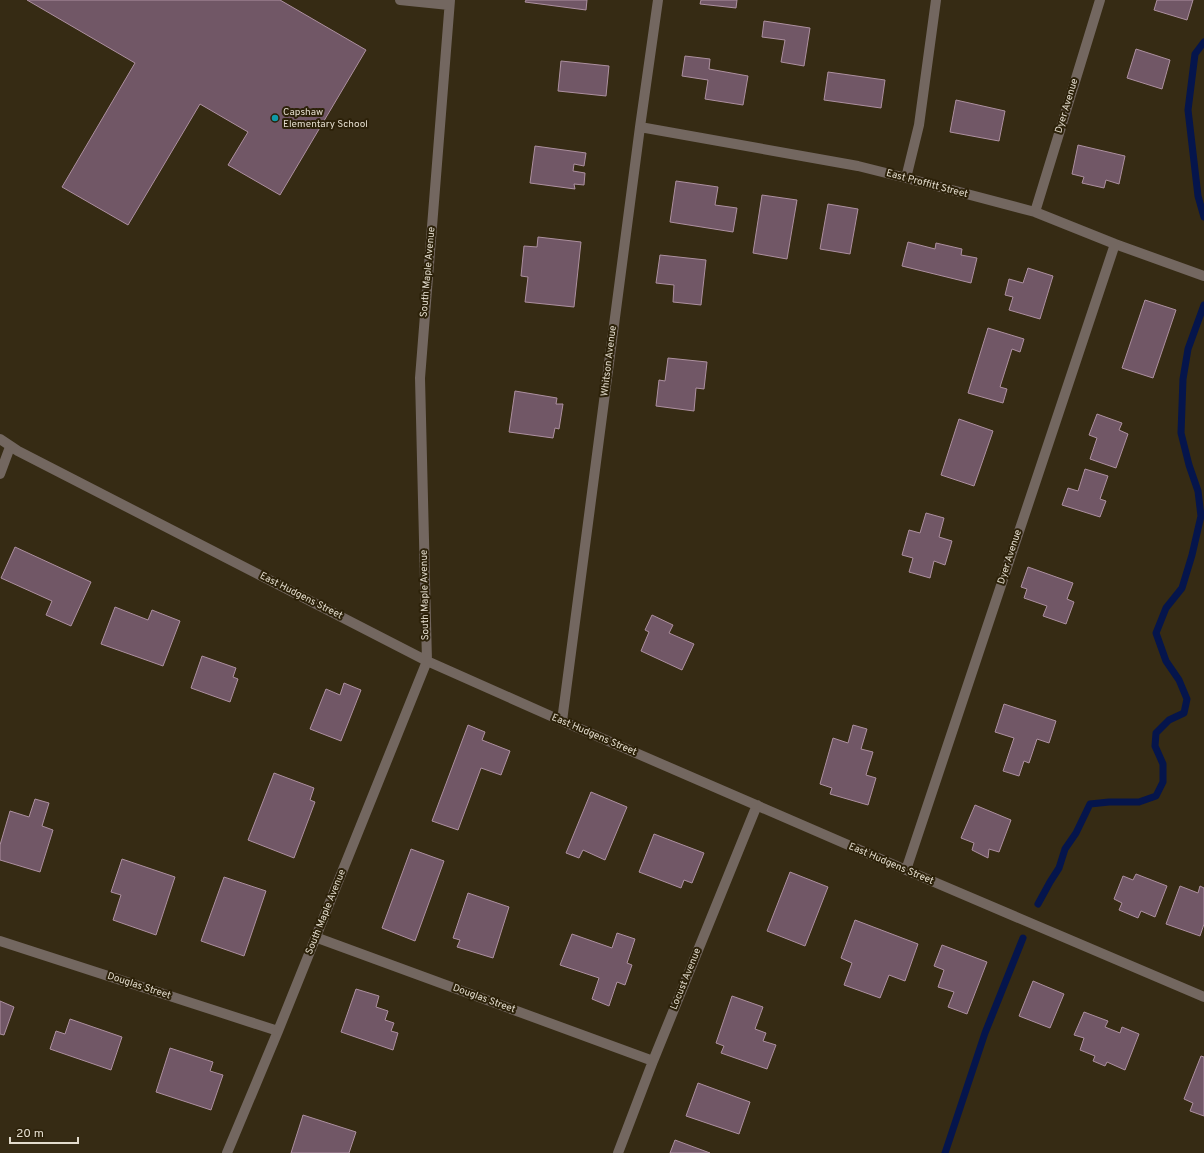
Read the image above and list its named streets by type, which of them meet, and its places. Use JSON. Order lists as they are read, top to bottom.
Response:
{
  "streets": {
    "street": [
      "Dyer Avenue",
      "East Proffitt Street",
      "South Maple Avenue",
      "Whitson Avenue",
      "East Hudgens Street",
      "Locust Avenue",
      "Douglas Street"
    ]
  },
  "crossings": [
    ["Dyer Avenue", "East Proffitt Street"],
    ["Dyer Avenue", "East Hudgens Street"],
    ["East Proffitt Street", "Whitson Avenue"],
    ["South Maple Avenue", "East Hudgens Street"],
    ["South Maple Avenue", "Douglas Street"],
    ["Whitson Avenue", "East Hudgens Street"],
    ["East Hudgens Street", "Locust Avenue"],
    ["Locust Avenue", "Douglas Street"]
  ],
  "places": ["Capshaw Elementary School"],
  "scale_bar": "20 m"
}
